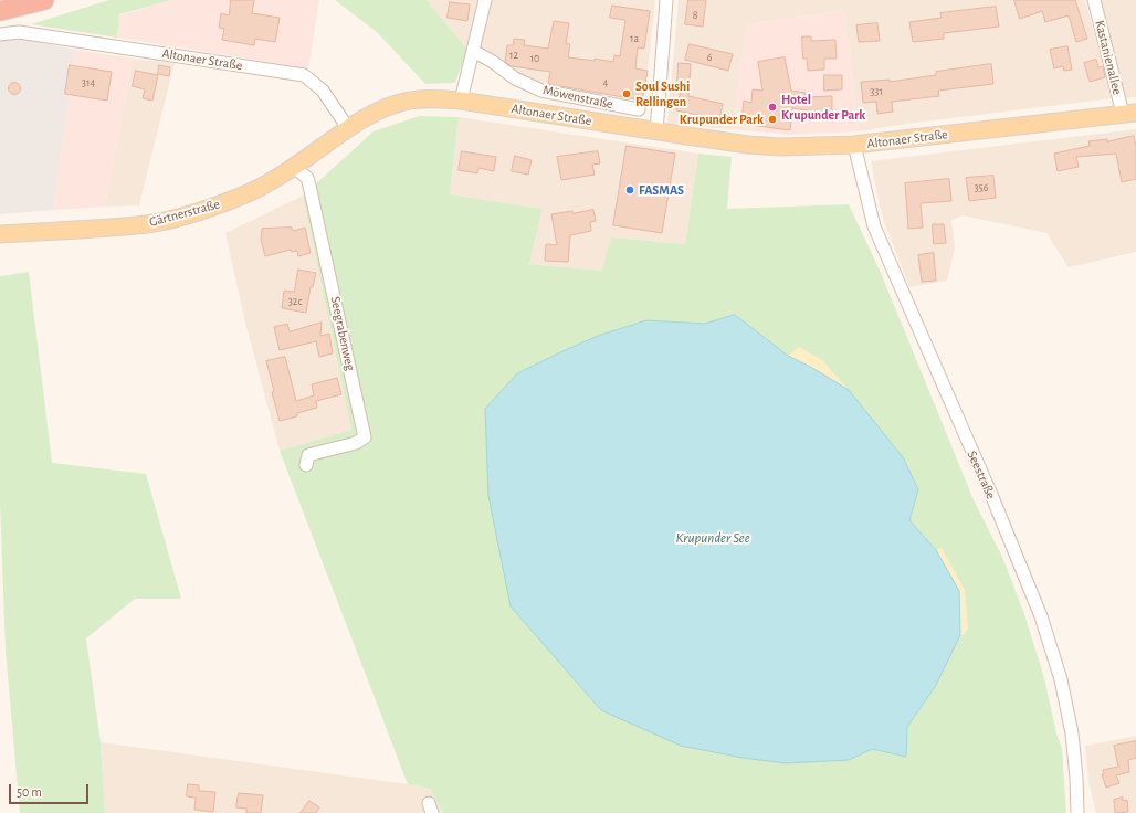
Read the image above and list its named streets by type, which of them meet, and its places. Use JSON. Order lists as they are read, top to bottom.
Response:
{
  "streets": {
    "main road": ["Altonaer Straße", "Gärtnerstraße"],
    "street": [
      "Kastanienallee",
      "Möwenstraße",
      "Seegrabenweg",
      "Seestraße"
    ]
  },
  "crossings": [
    ["Kastanienallee", "Altonaer Straße"],
    ["Altonaer Straße", "Gärtnerstraße"],
    ["Altonaer Straße", "Seestraße"],
    ["Gärtnerstraße", "Seegrabenweg"]
  ],
  "water": ["Krupunder See"],
  "places": [
    "Soul Sushi Rellingen",
    "Hotel Krupunder Park",
    "Krupunder Park",
    "FASMAS"
  ],
  "house_numbers": [
    "8",
    "1a",
    "12",
    "6",
    "10",
    "314",
    "4",
    "331",
    "356",
    "32c"
  ],
  "scale_bar": "50 m"
}
